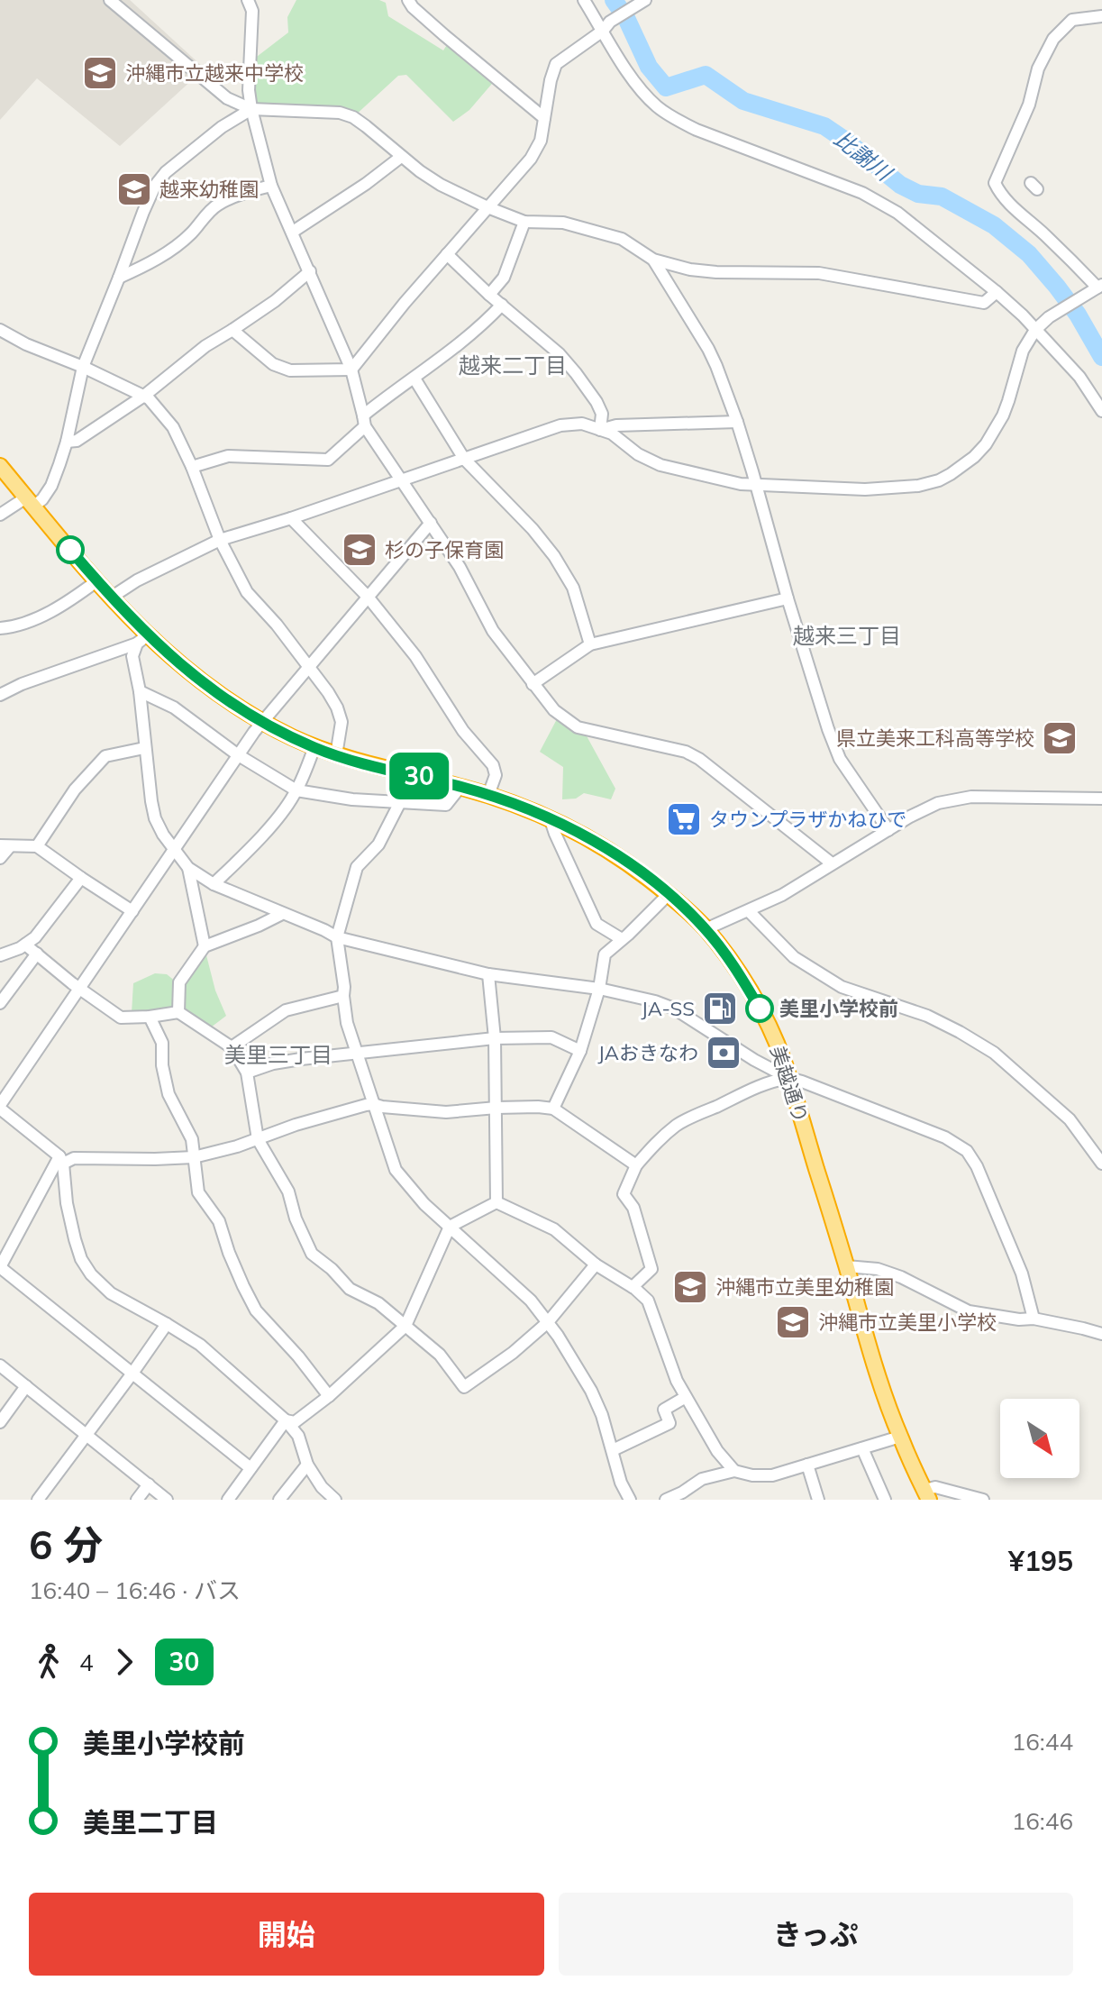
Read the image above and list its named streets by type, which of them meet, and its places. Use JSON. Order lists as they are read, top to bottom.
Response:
{
  "streets": {
    "highway": ["美越通り"]
  },
  "districts": ["越来二丁目", "越来三丁目", "美里三丁目"],
  "water": ["比謝川"],
  "places": {
    "school or university": [
      "沖縄市立越来中学校",
      "越来幼稚園",
      "杉の子保育園",
      "県立美来工科高等学校",
      "沖縄市立美里幼稚園",
      "沖縄市立美里小学校"
    ],
    "supermarket": ["タウンプラザかねひで"],
    "fuel station": ["JA-SS"],
    "other": ["美里小学校前"],
    "bank": ["JAおきなわ"]
  },
  "lines": ["bus line 30"],
  "north": "bottom right",
  "page": {
    "on_map": "30",
    "heading": ["6 分", "16:40 – 16:46 · バス", "¥195"],
    "legs": ["4", "30"],
    "list": [
      {
        "name": "美里小学校前",
        "value": "16:44"
      },
      {
        "name": "美里二丁目",
        "value": "16:46"
      }
    ],
    "buttons": ["開始", "きっぷ"]
  }
}
